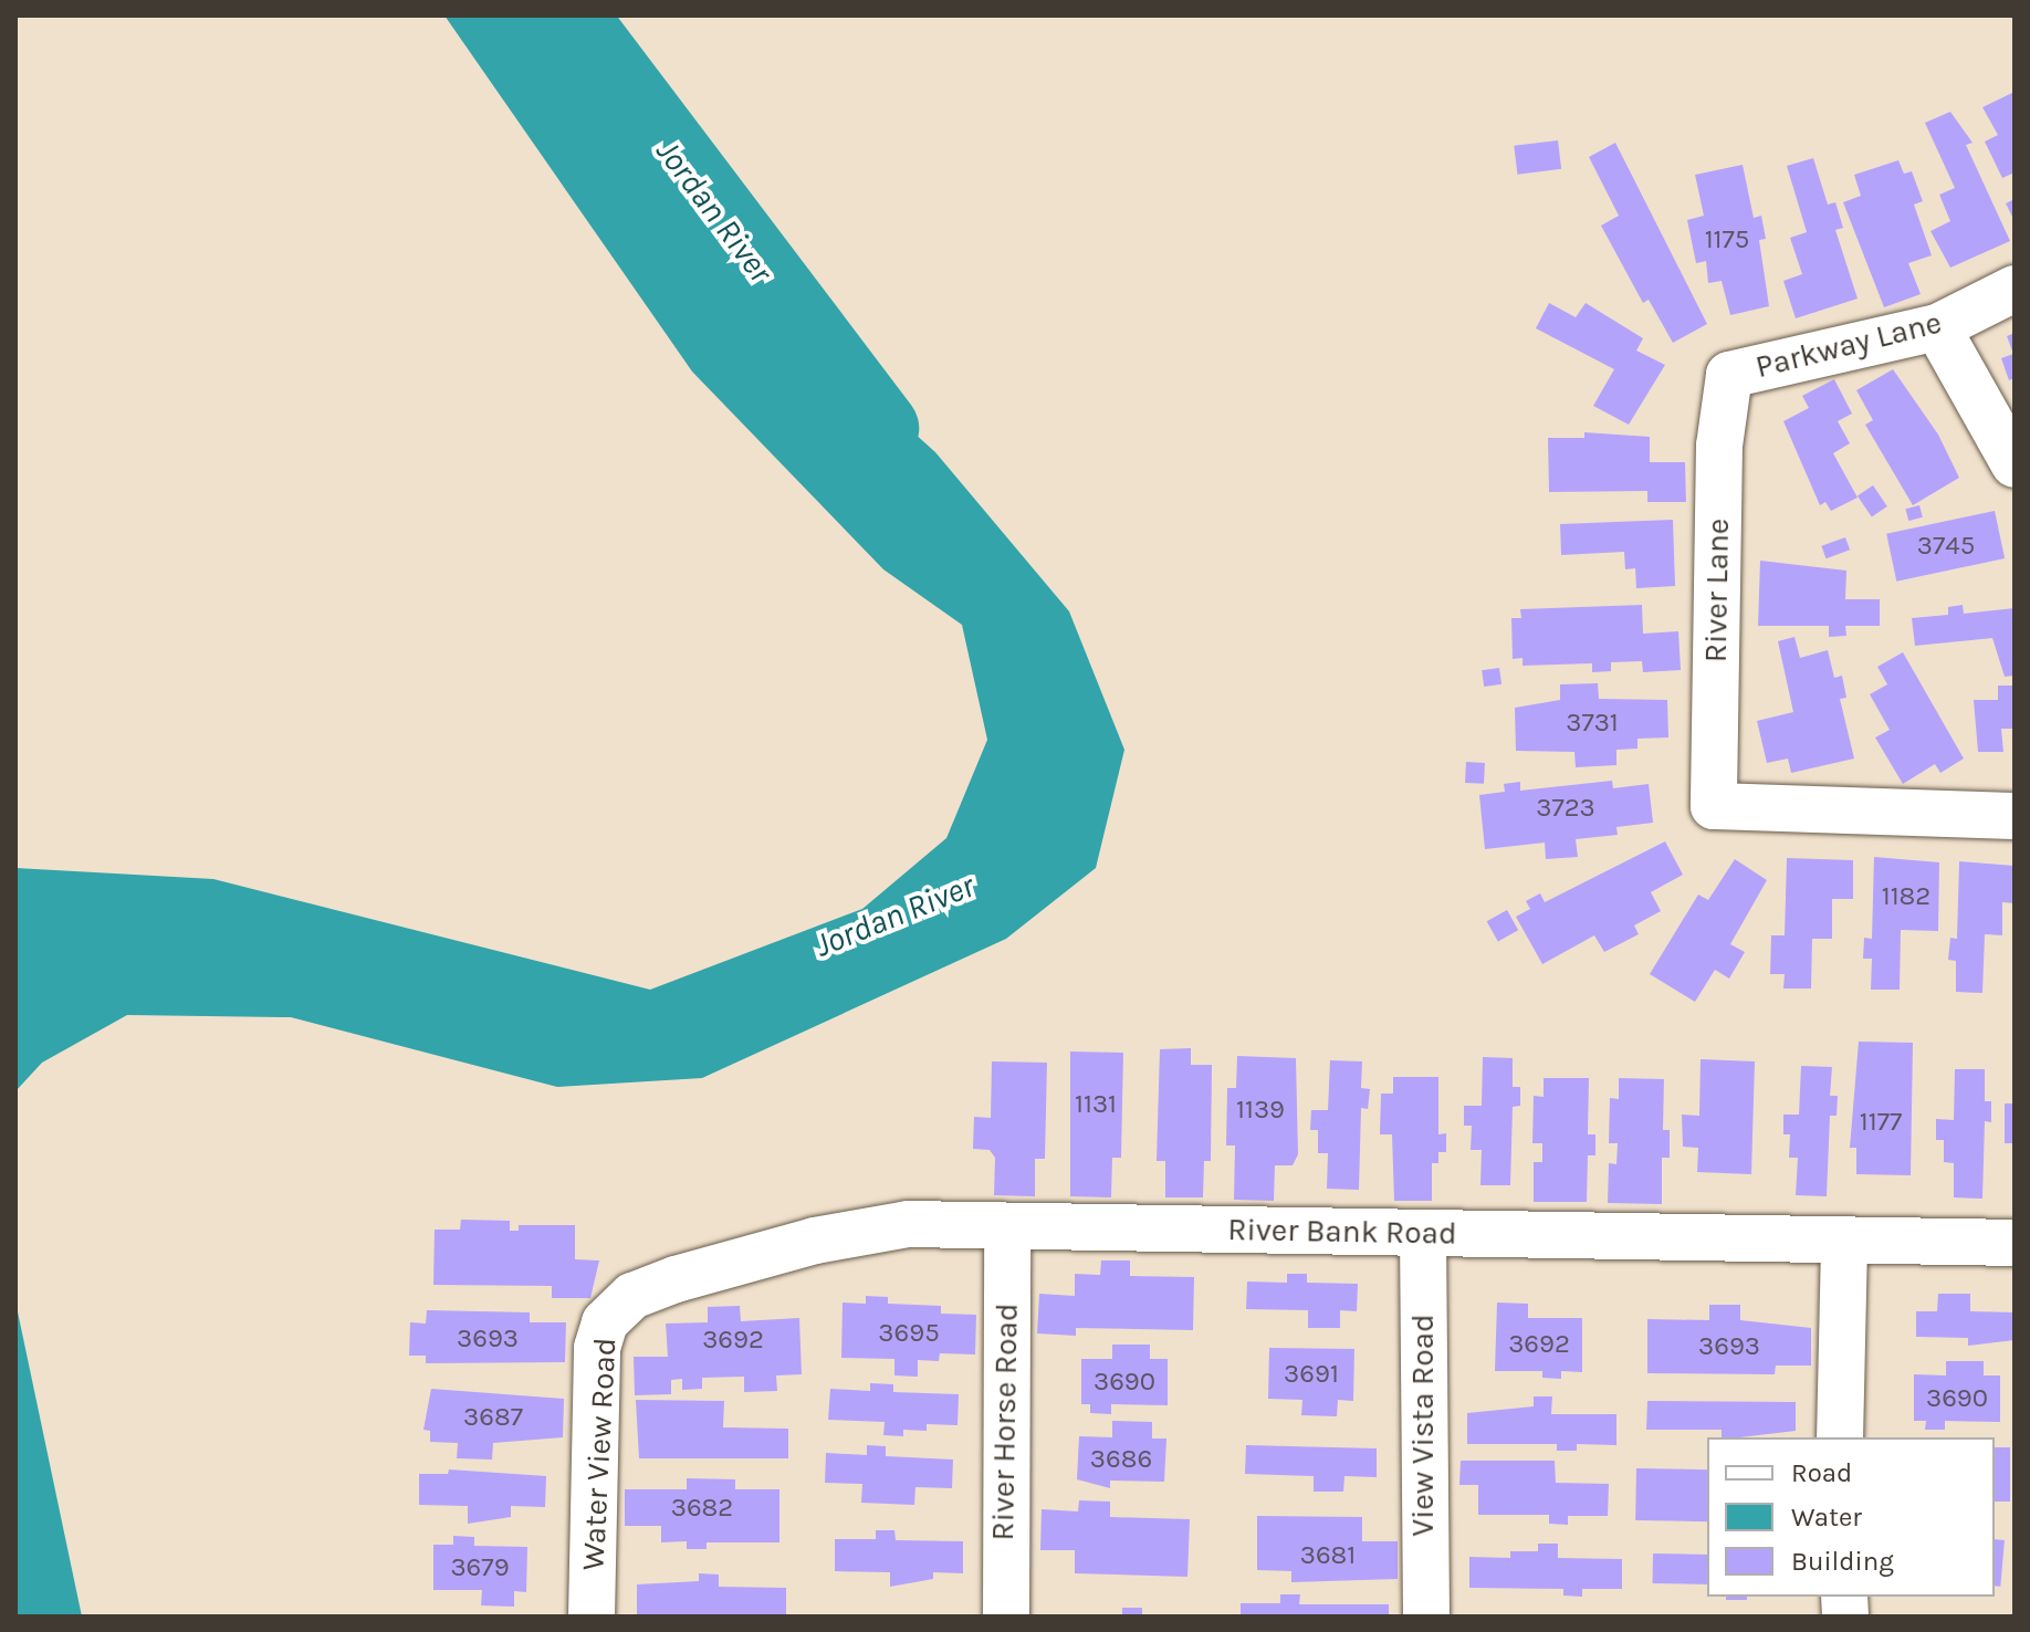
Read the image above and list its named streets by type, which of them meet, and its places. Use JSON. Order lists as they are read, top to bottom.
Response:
{
  "streets": {
    "street": [
      "Parkway Lane",
      "River Lane",
      "River Bank Road",
      "River Horse Road",
      "View Vista Road",
      "Water View Road"
    ]
  },
  "crossings": [
    ["Parkway Lane", "River Lane"],
    ["River Bank Road", "River Horse Road"],
    ["River Bank Road", "View Vista Road"],
    ["River Bank Road", "Water View Road"]
  ],
  "water": ["Jordan River"],
  "house_numbers": [
    "1175",
    "3745",
    "3731",
    "3723",
    "1182",
    "1131",
    "1139",
    "1177",
    "3695",
    "3693",
    "3692",
    "3692",
    "3693",
    "3691",
    "3690",
    "3690",
    "3687",
    "3686",
    "3682",
    "3681",
    "3679"
  ],
  "legend": ["Road", "Water", "Building"]
}
